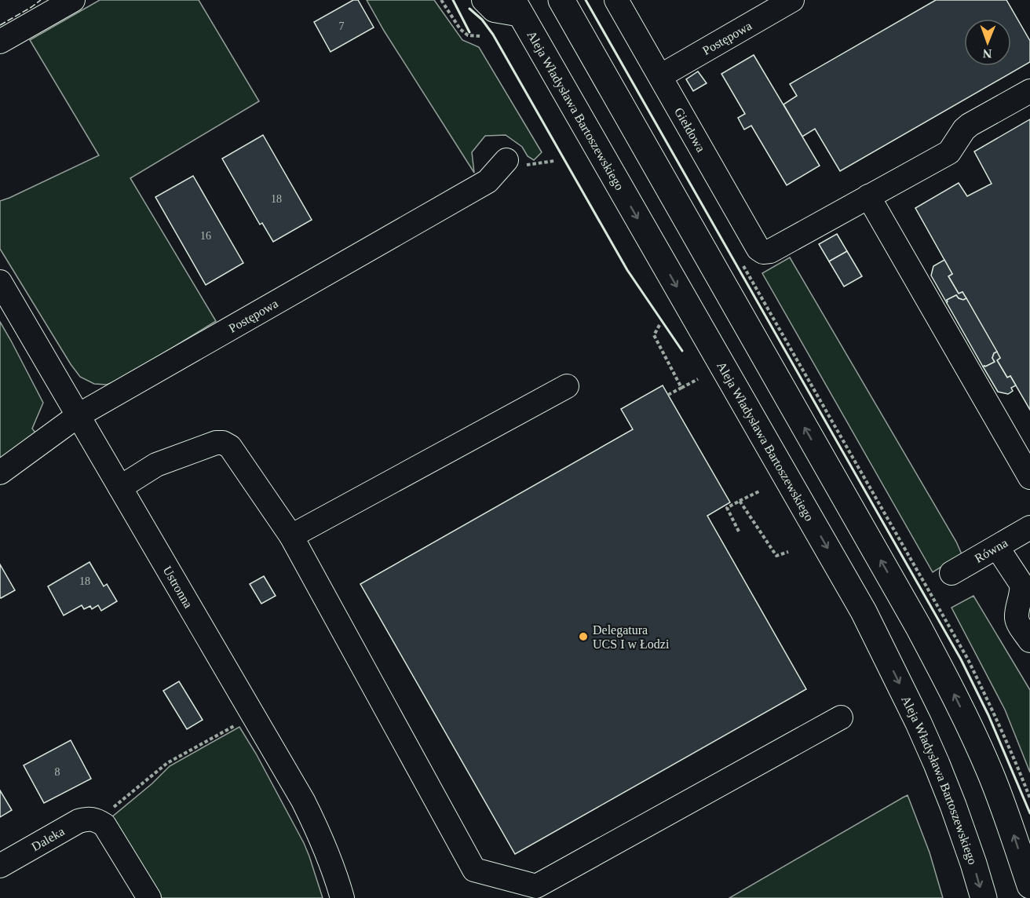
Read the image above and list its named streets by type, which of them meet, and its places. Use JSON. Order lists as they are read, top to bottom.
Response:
{
  "streets": {
    "main road": ["Aleja Władysława Bartoszewskiego"],
    "street": [
      "Postępowa",
      "Giełdowa",
      "Równa",
      "Ustronna",
      "Daleka"
    ]
  },
  "crossings": [
    ["Postępowa", "Giełdowa"],
    ["Postępowa", "Ustronna"]
  ],
  "places": ["Delegatura UCS I w Łodzi"],
  "house_numbers": [
    "7",
    "18",
    "16",
    "18",
    "8"
  ],
  "north": "bottom"
}
